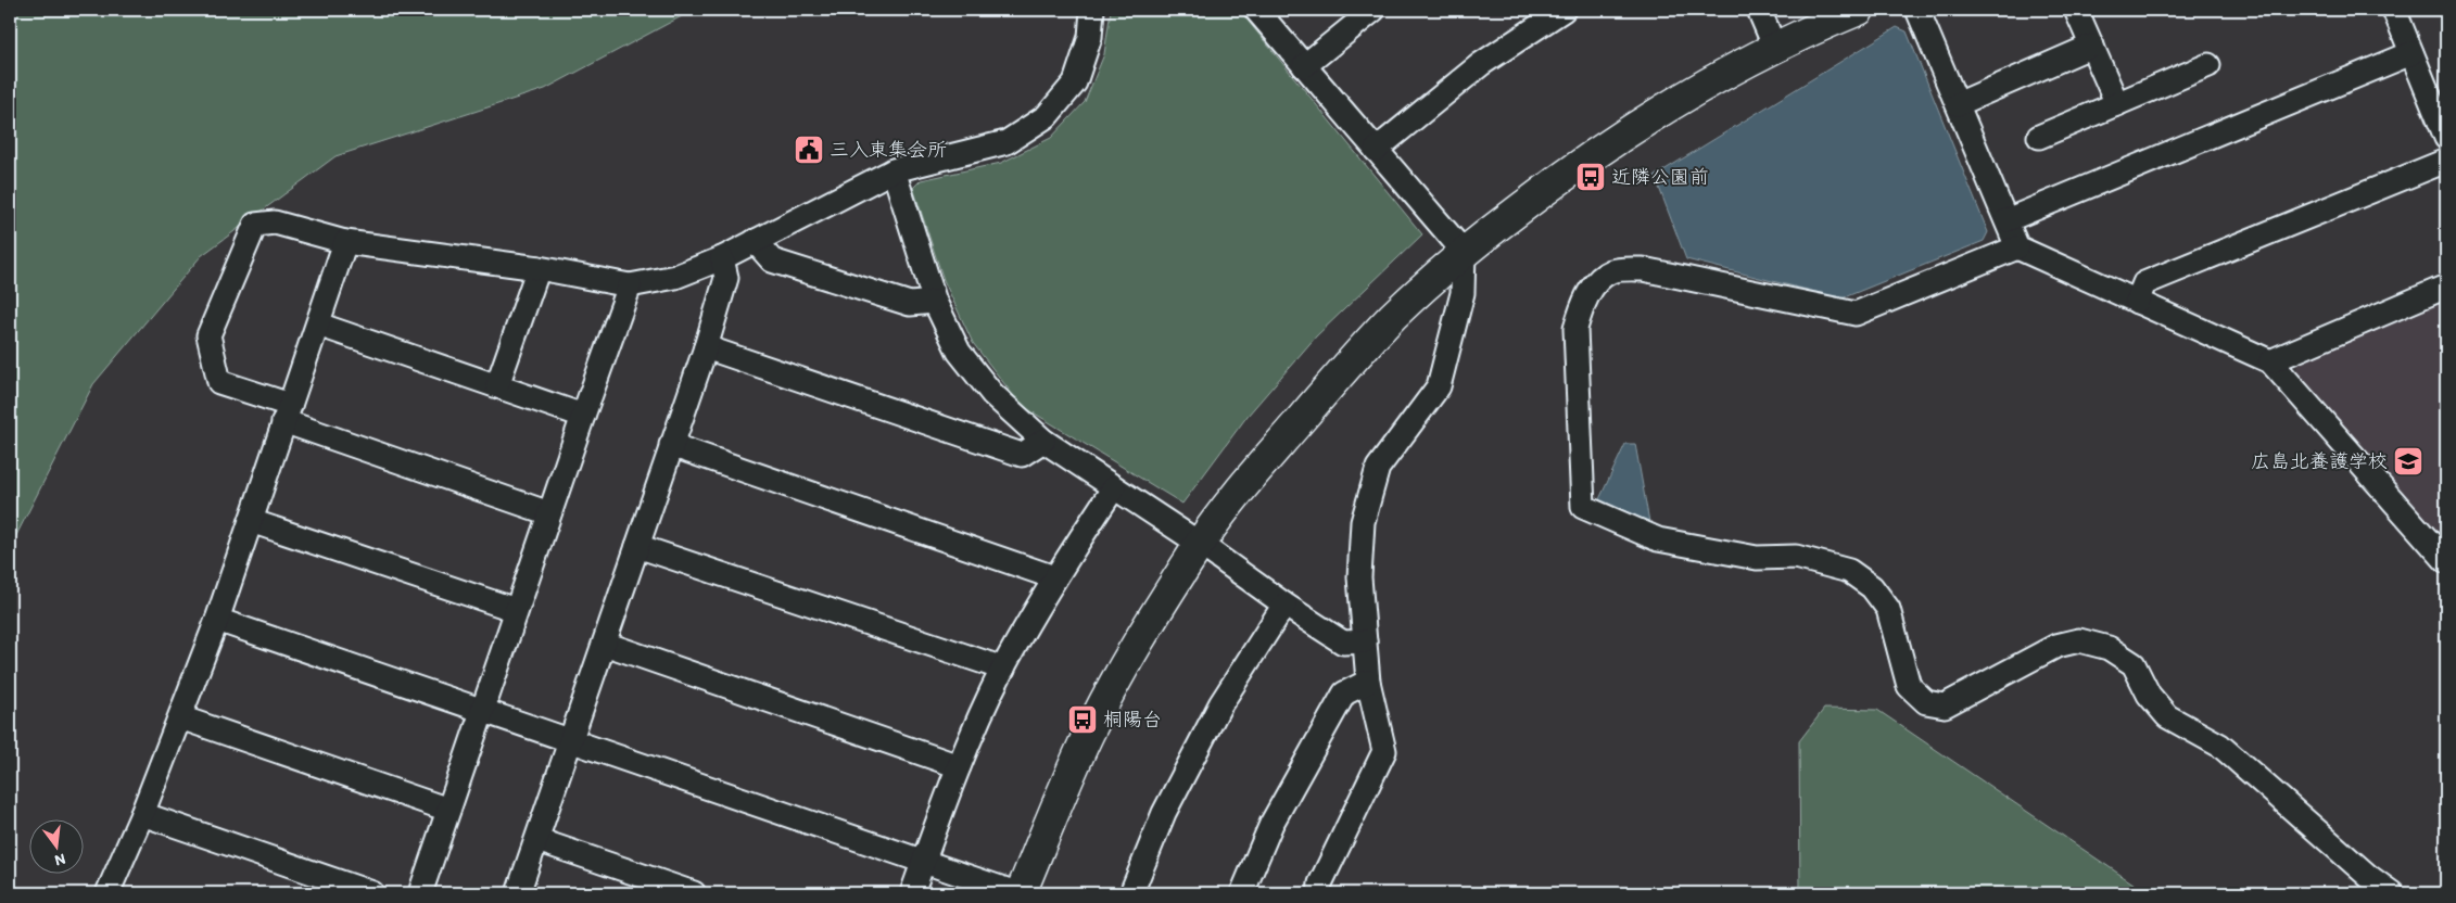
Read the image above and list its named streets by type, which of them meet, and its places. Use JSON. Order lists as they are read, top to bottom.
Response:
{
  "places": {
    "public building": ["三入東集会所"],
    "bus stop": ["近隣公園前", "桐陽台"],
    "school or university": ["広島北養護学校"]
  },
  "north": "bottom"
}
